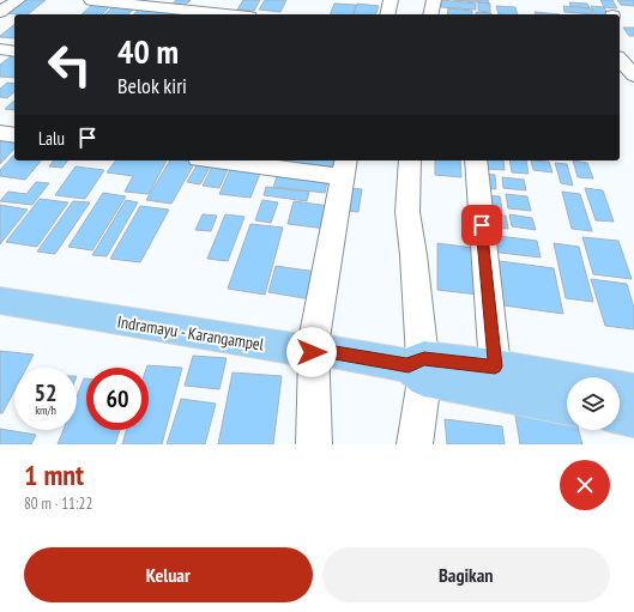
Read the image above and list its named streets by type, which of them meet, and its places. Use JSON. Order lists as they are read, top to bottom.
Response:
{
  "streets": {
    "main road": ["Indramayu - Karangampel"]
  },
  "page": {
    "turn": ["40 m", "Belok kiri"],
    "then": "Lalu",
    "speed": "52 km/h",
    "limit": "60",
    "heading": ["1 mnt", "80 m · 11:22"],
    "buttons": ["Keluar", "Bagikan"]
  }
}
